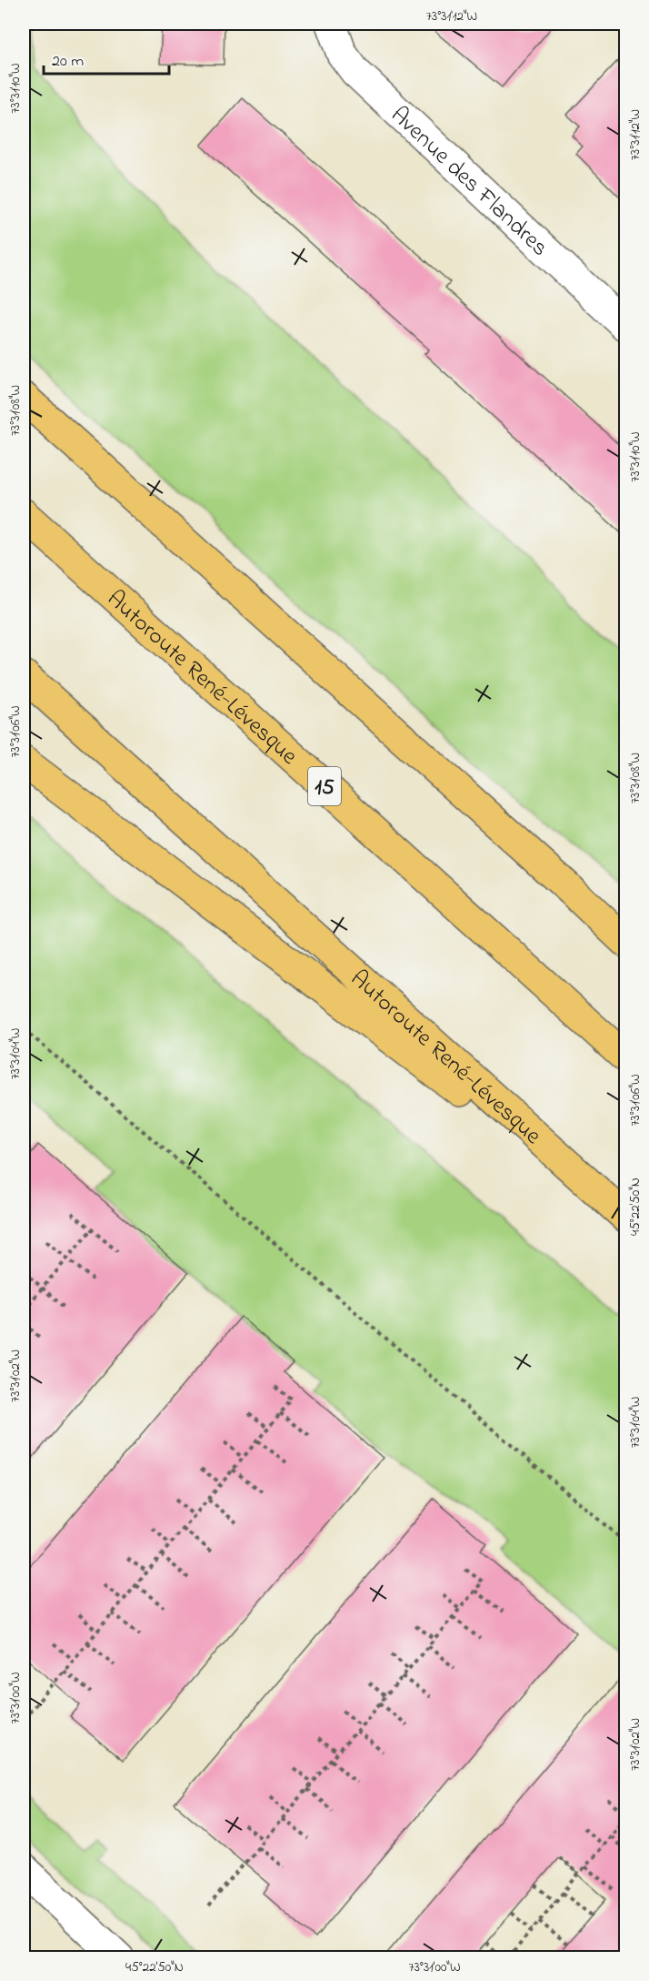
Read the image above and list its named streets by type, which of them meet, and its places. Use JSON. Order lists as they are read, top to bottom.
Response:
{
  "streets": {
    "highway": ["Autoroute René-Lévesque", "15"],
    "street": ["Avenue des Flandres"]
  },
  "scale_bar": "20 m",
  "coordinates": [
    "73°31'12\"W",
    "73°31'10\"W",
    "73°31'08\"W",
    "73°31'06\"W",
    "73°31'04\"W",
    "45°22'50\"N",
    "73°31'02\"W",
    "73°31'00\"W"
  ]
}
